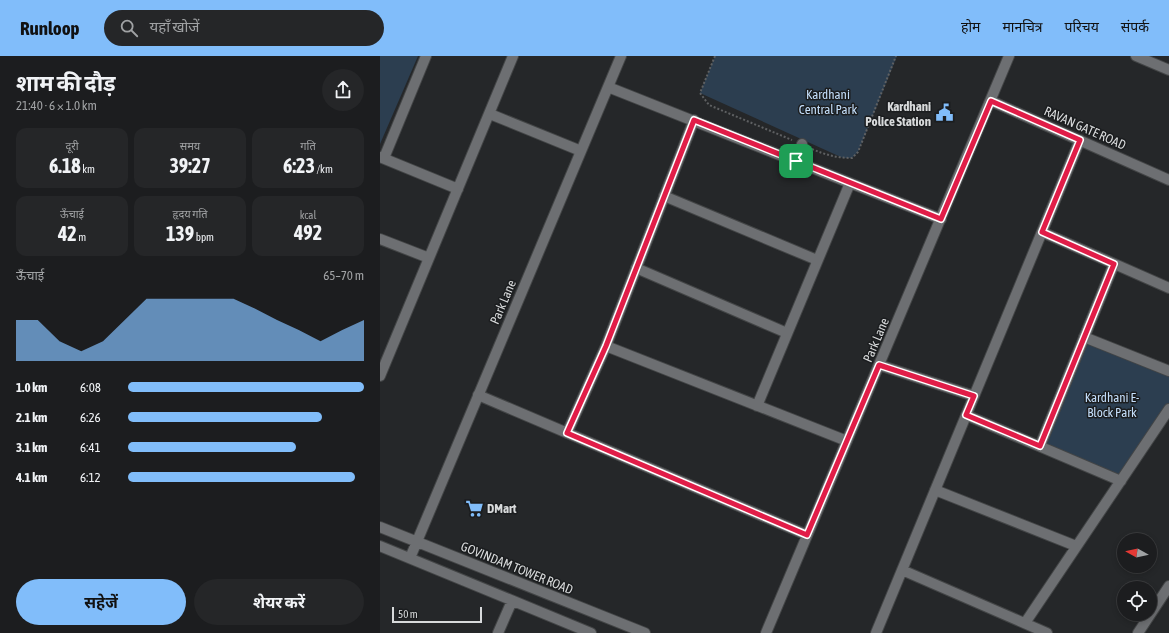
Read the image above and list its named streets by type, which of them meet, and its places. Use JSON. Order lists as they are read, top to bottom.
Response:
{
  "streets": {
    "street": ["RAVAN GATE ROAD", "Park Lane", "GOVINDAM TOWER ROAD"]
  },
  "crossings": [
    ["RAVAN GATE ROAD", "Park Lane"],
    ["Park Lane", "GOVINDAM TOWER ROAD"]
  ],
  "parks": ["Kardhani Central Park", "Kardhani E- Block Park"],
  "places": {
    "public building": ["Kardhani Police Station"],
    "supermarket": ["DMart"]
  },
  "scale_bar": "50 m",
  "north": "left",
  "page": {
    "header": "Runloop",
    "search": "यहाँ खोजें",
    "nav": [
      "होम",
      "मानचित्र",
      "परिचय",
      "संपर्क"
    ],
    "heading": ["शाम की दौड़", "21:40 · 6 × 1.0 km"],
    "stats": [
      ["दूरी", "6.18 km"],
      ["समय", "39:27"],
      ["गति", "6:23 /km"],
      ["ऊँचाई", "42 m"],
      ["हृदय गति", "139 bpm"],
      ["kcal", "492"]
    ],
    "chart": ["ऊँचाई", "65–70 m"],
    "list": [
      {
        "name": "1.0 km",
        "note": "6:08"
      },
      {
        "name": "2.1 km",
        "note": "6:26"
      },
      {
        "name": "3.1 km",
        "note": "6:41"
      },
      {
        "name": "4.1 km",
        "note": "6:12"
      }
    ],
    "buttons": ["सहेजें", "शेयर करें"],
    "scale": "50 m"
  }
}
